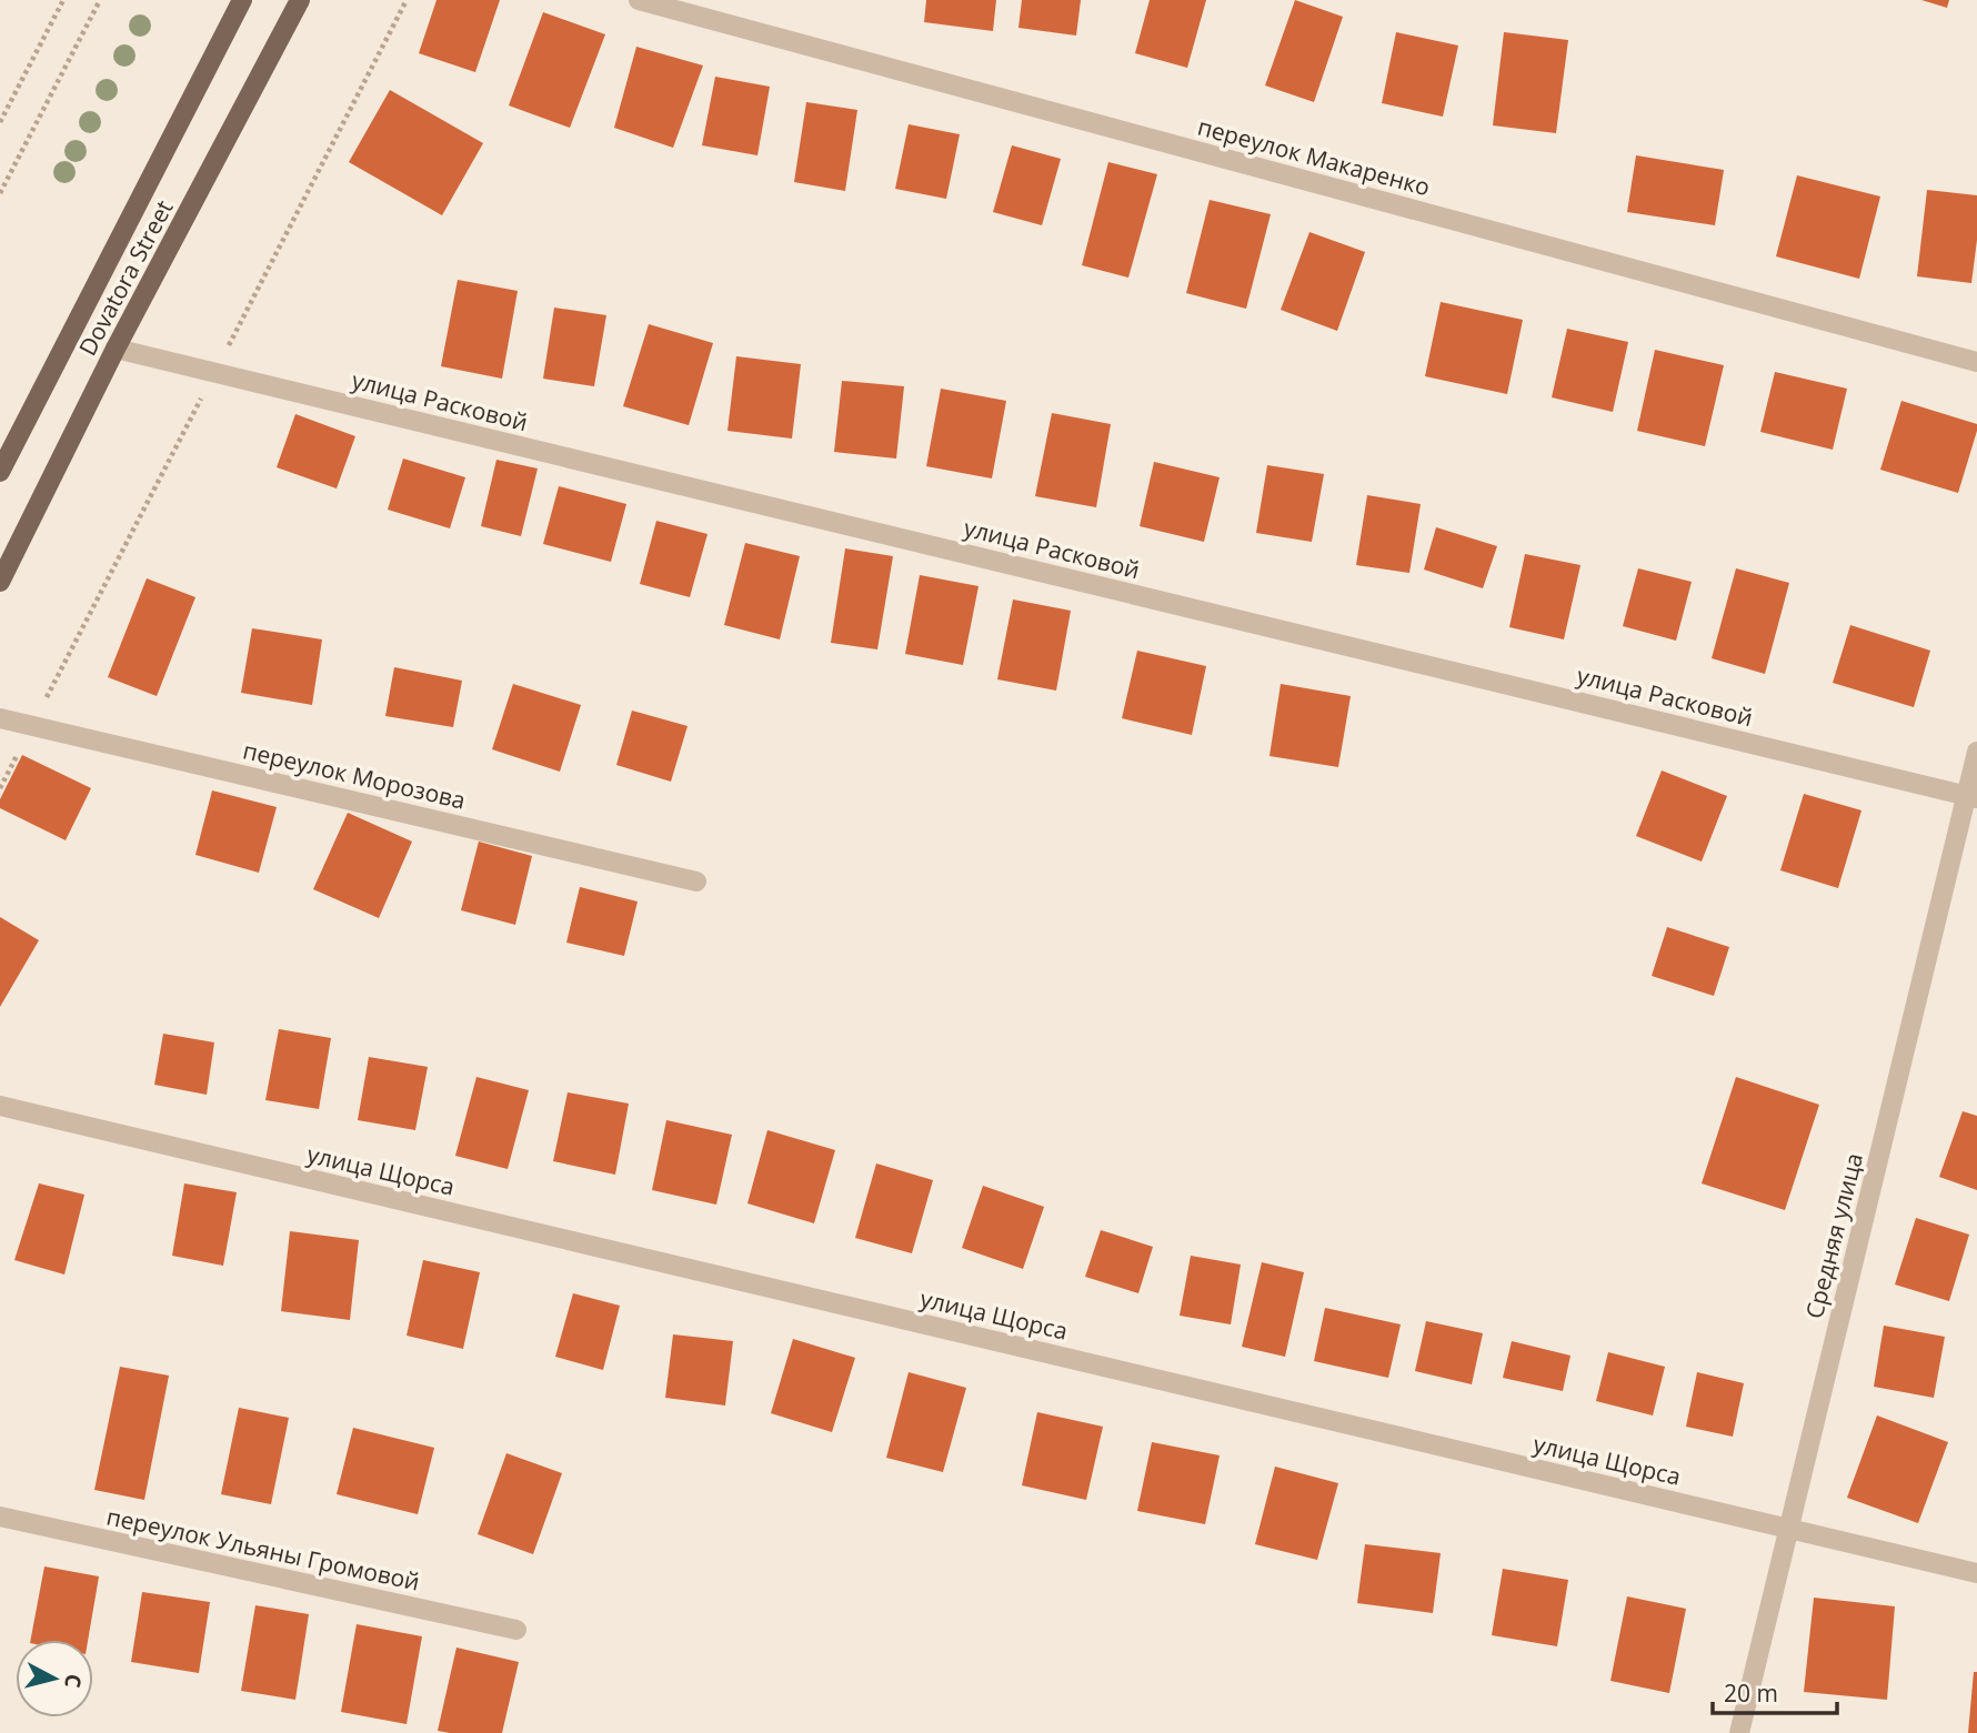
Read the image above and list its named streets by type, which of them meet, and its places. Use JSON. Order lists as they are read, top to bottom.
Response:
{
  "streets": {
    "main road": ["Dovatora Street"],
    "street": [
      "переулок Макаренко",
      "улица Расковой",
      "переулок Морозова",
      "улица Щорса",
      "Средняя улица",
      "переулок Ульяны Громовой"
    ]
  },
  "crossings": [
    ["Dovatora Street", "улица Расковой"],
    ["улица Расковой", "Средняя улица"],
    ["улица Щорса", "Средняя улица"]
  ],
  "scale_bar": "20 m",
  "north": "right"
}
